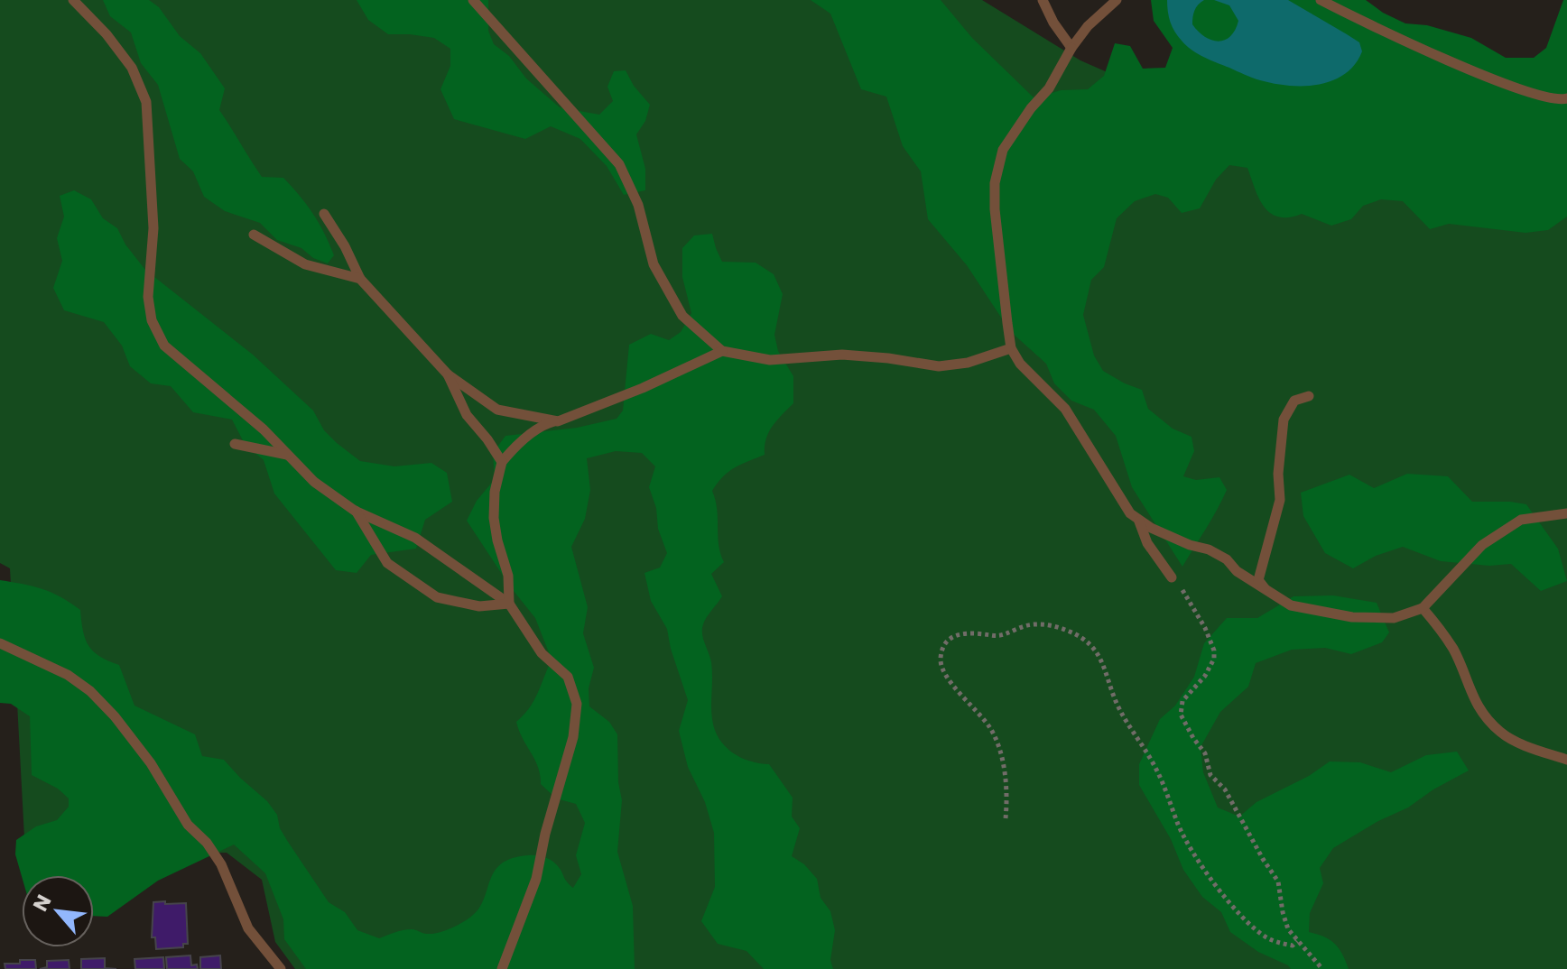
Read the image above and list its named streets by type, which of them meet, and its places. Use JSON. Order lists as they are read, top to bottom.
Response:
{
  "north": "top left"
}
